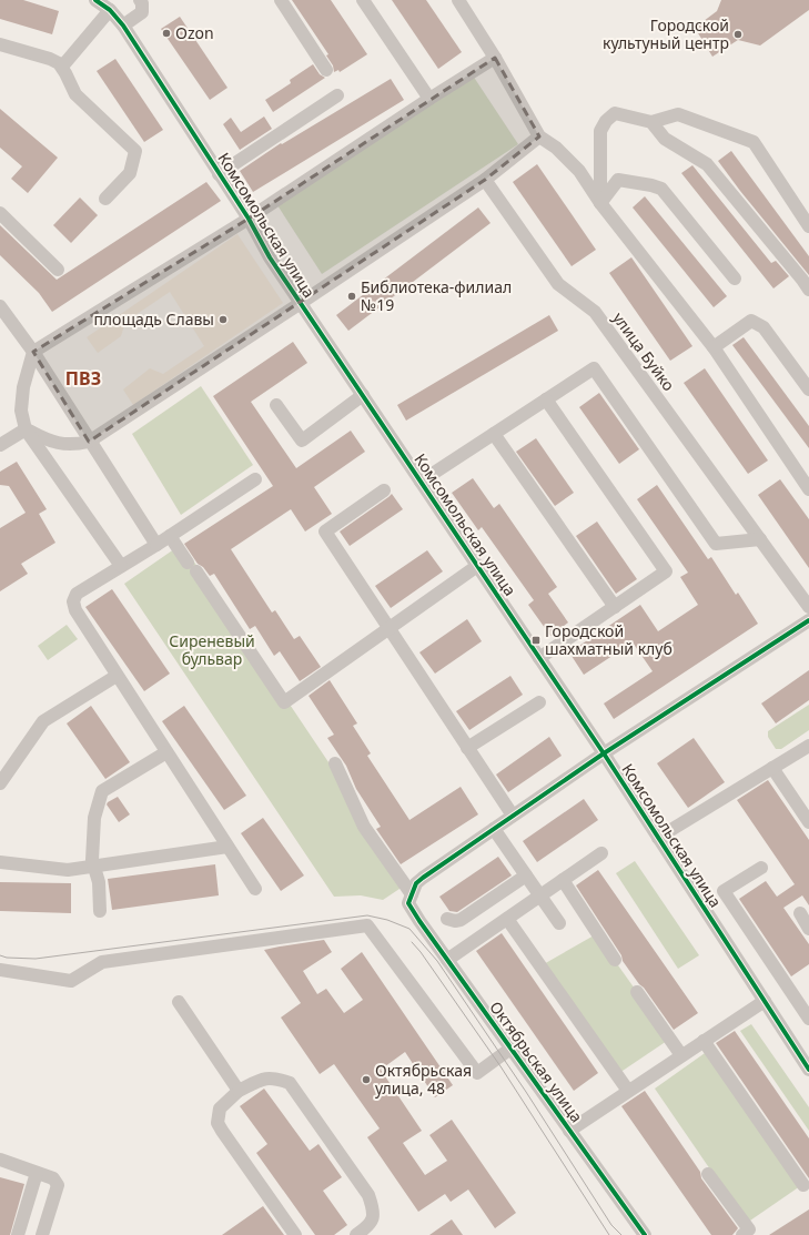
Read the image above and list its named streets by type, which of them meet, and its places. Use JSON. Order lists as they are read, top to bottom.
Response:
{
  "streets": {
    "street": ["Комсомольская улица", "улица Буйко", "Октябрьская улица"]
  },
  "districts": ["ПВЗ"],
  "parks": ["Сиреневый бульвар"],
  "places": {
    "other": [
      "Ozon",
      "Городской культуный центр",
      "Библиотека-филиал №19",
      "площадь Славы",
      "Октябрьская улица, 48"
    ],
    "transit": ["Городской шахматный клуб"]
  }
}
